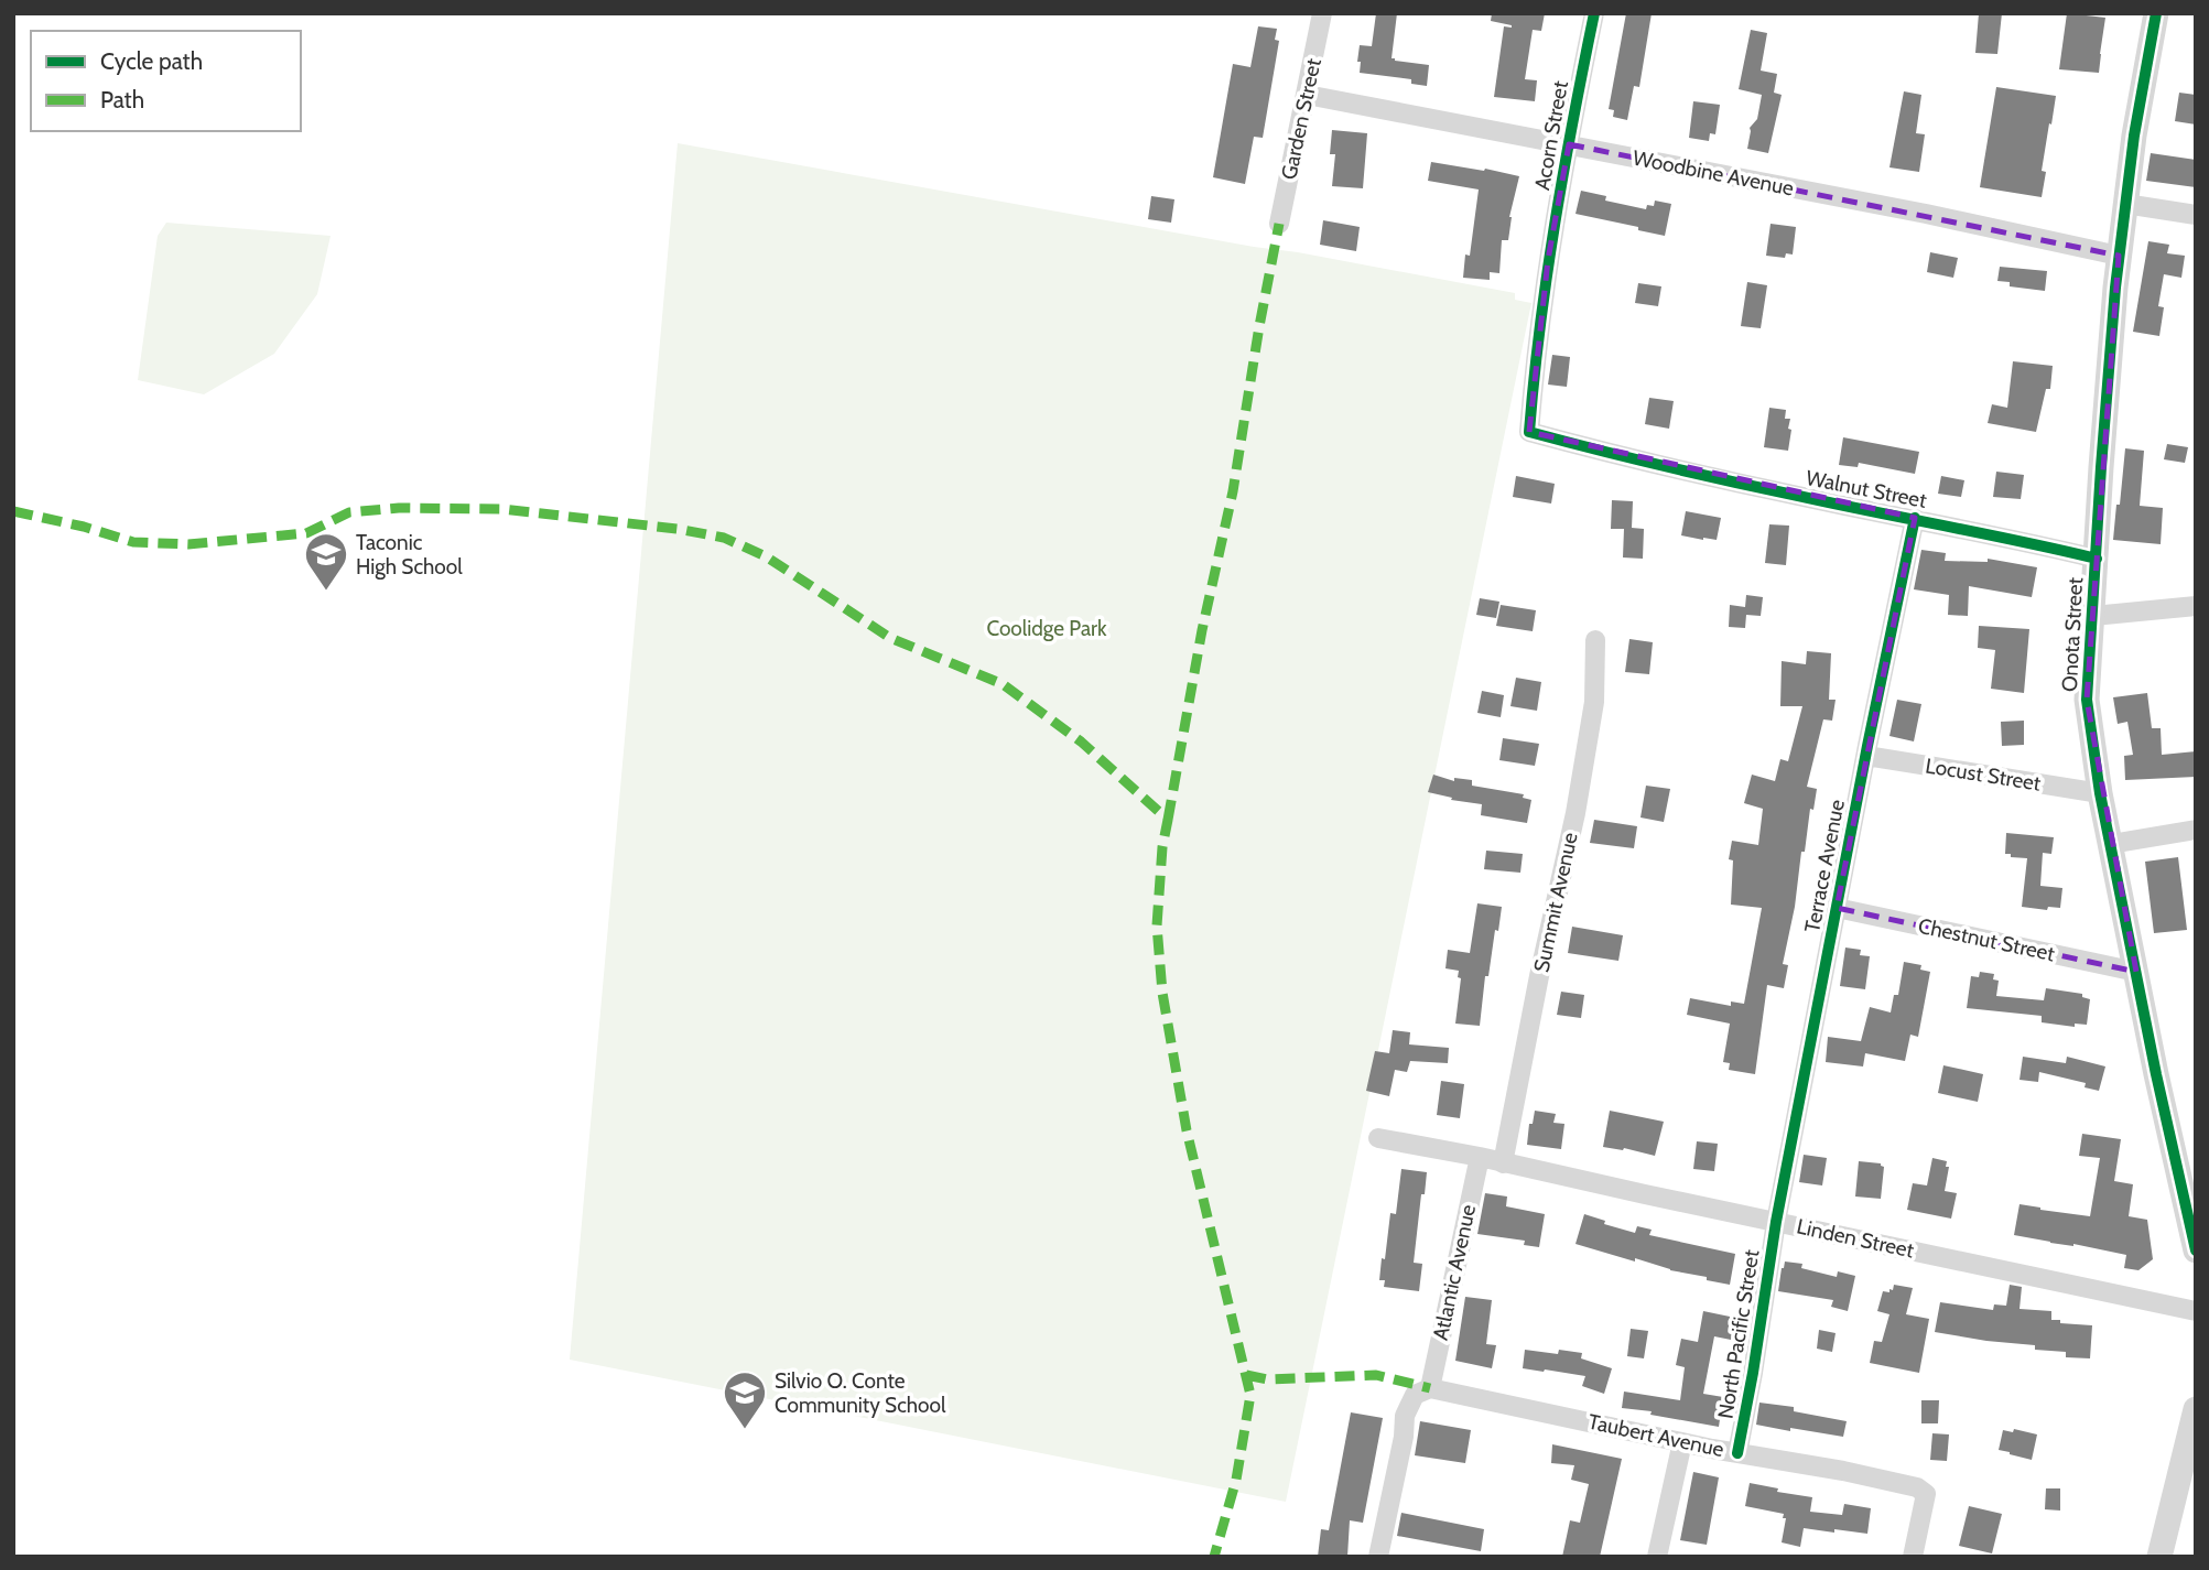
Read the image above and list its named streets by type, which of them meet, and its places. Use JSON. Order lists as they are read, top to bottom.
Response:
{
  "streets": {
    "street": [
      "Garden Street",
      "Acorn Street",
      "Woodbine Avenue",
      "Walnut Street",
      "Onota Street",
      "Locust Street",
      "Terrace Avenue",
      "Summit Avenue",
      "Chestnut Street",
      "Linden Street",
      "Atlantic Avenue",
      "North Pacific Street",
      "Taubert Avenue"
    ]
  },
  "crossings": [
    ["Garden Street", "Woodbine Avenue"],
    ["Acorn Street", "Woodbine Avenue"],
    ["Acorn Street", "Walnut Street"],
    ["Woodbine Avenue", "Onota Street"],
    ["Walnut Street", "Onota Street"],
    ["Walnut Street", "Terrace Avenue"],
    ["Onota Street", "Locust Street"],
    ["Onota Street", "Chestnut Street"],
    ["Locust Street", "Terrace Avenue"],
    ["Terrace Avenue", "Chestnut Street"],
    ["Terrace Avenue", "Linden Street"],
    ["Terrace Avenue", "North Pacific Street"],
    ["Summit Avenue", "Linden Street"],
    ["Linden Street", "Atlantic Avenue"],
    ["Linden Street", "North Pacific Street"],
    ["Atlantic Avenue", "Taubert Avenue"],
    ["North Pacific Street", "Taubert Avenue"]
  ],
  "parks": ["Coolidge Park"],
  "places": {
    "school or university": ["Taconic High School", "Silvio O. Conte Community School"]
  },
  "legend": ["Cycle path", "Path"]
}
